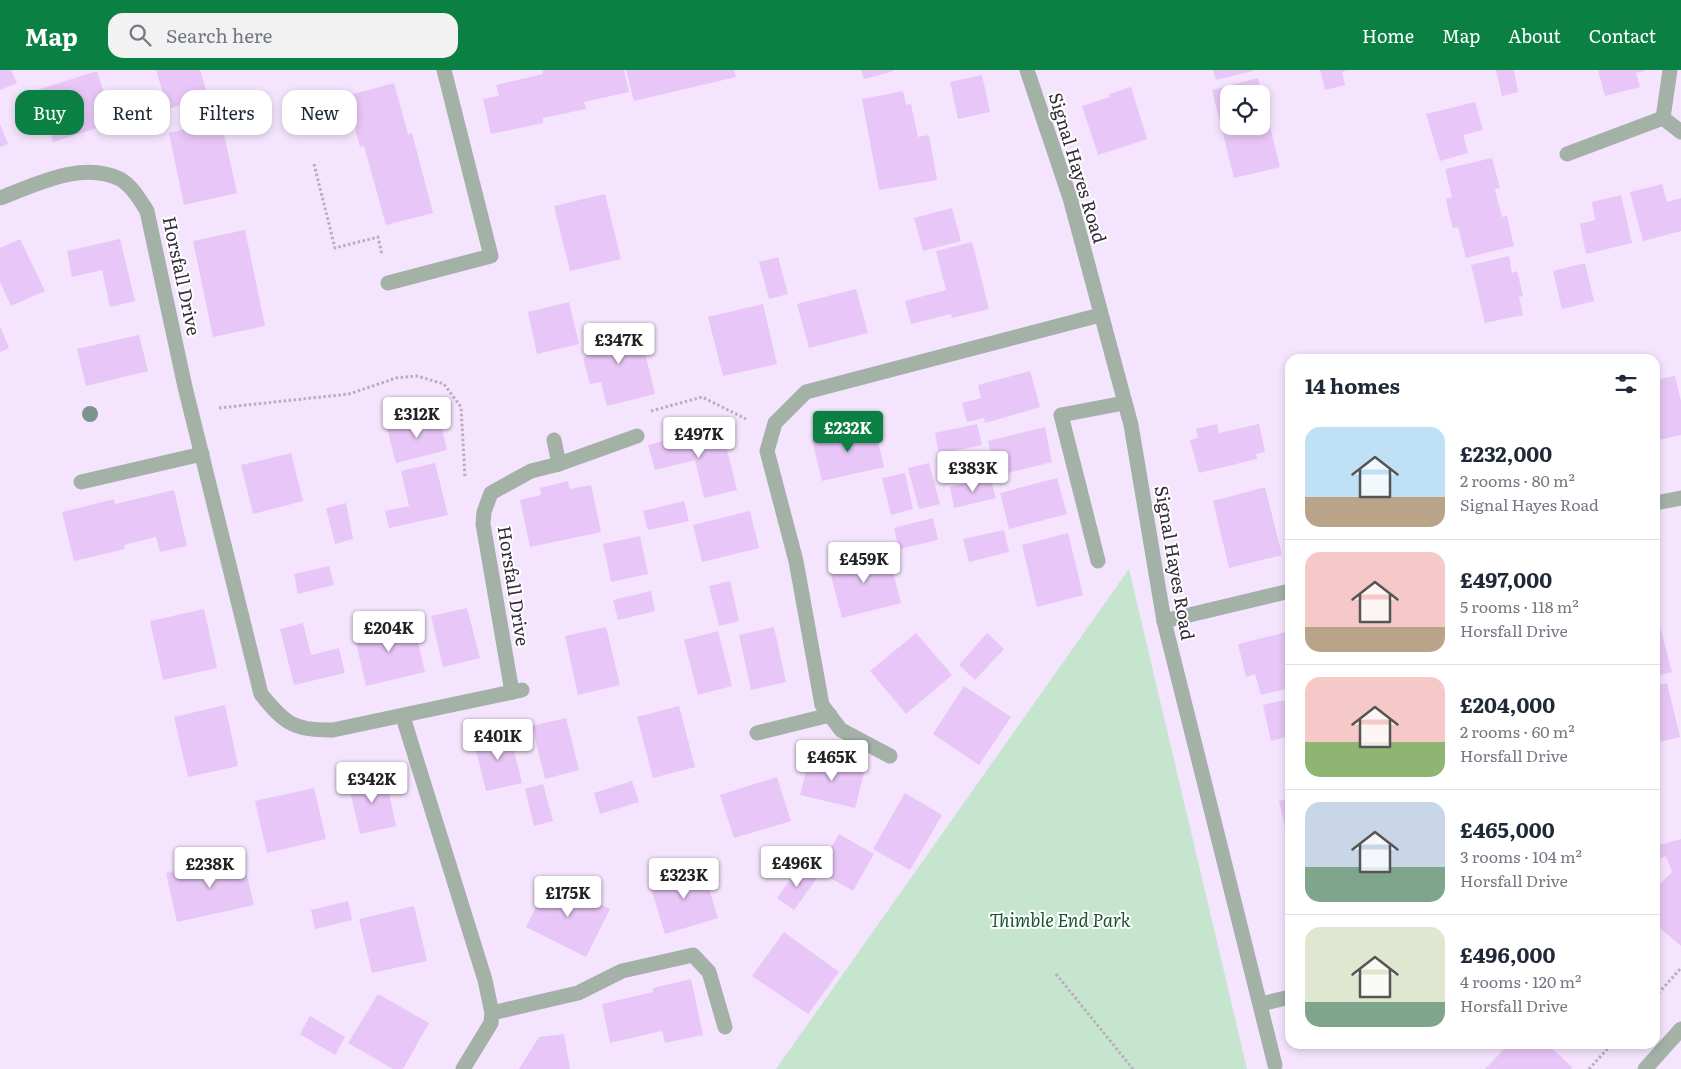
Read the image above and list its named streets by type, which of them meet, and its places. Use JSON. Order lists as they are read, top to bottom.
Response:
{
  "streets": {
    "street": ["Signal Hayes Road", "Horsfall Drive"]
  },
  "parks": ["Thimble End Park"],
  "page": {
    "header": "Map",
    "search": "Search here",
    "nav": [
      "Home",
      "Map",
      "About",
      "Contact"
    ],
    "chip": [
      "Buy",
      "Rent",
      "Filters",
      "New"
    ],
    "price": [
      "£347K",
      "£312K",
      "£232K",
      "£497K",
      "£383K",
      "£459K",
      "£204K",
      "£401K",
      "£465K",
      "£342K",
      "£496K",
      "£238K",
      "£323K",
      "£175K"
    ],
    "heading": "14 homes",
    "list": [
      {
        "name": "£232,000",
        "note": "2 rooms · 80 m² · Signal Hayes Road"
      },
      {
        "name": "£497,000",
        "note": "5 rooms · 118 m² · Horsfall Drive"
      },
      {
        "name": "£204,000",
        "note": "2 rooms · 60 m² · Horsfall Drive"
      },
      {
        "name": "£465,000",
        "note": "3 rooms · 104 m² · Horsfall Drive"
      },
      {
        "name": "£496,000",
        "note": "4 rooms · 120 m² · Horsfall Drive"
      }
    ]
  }
}
